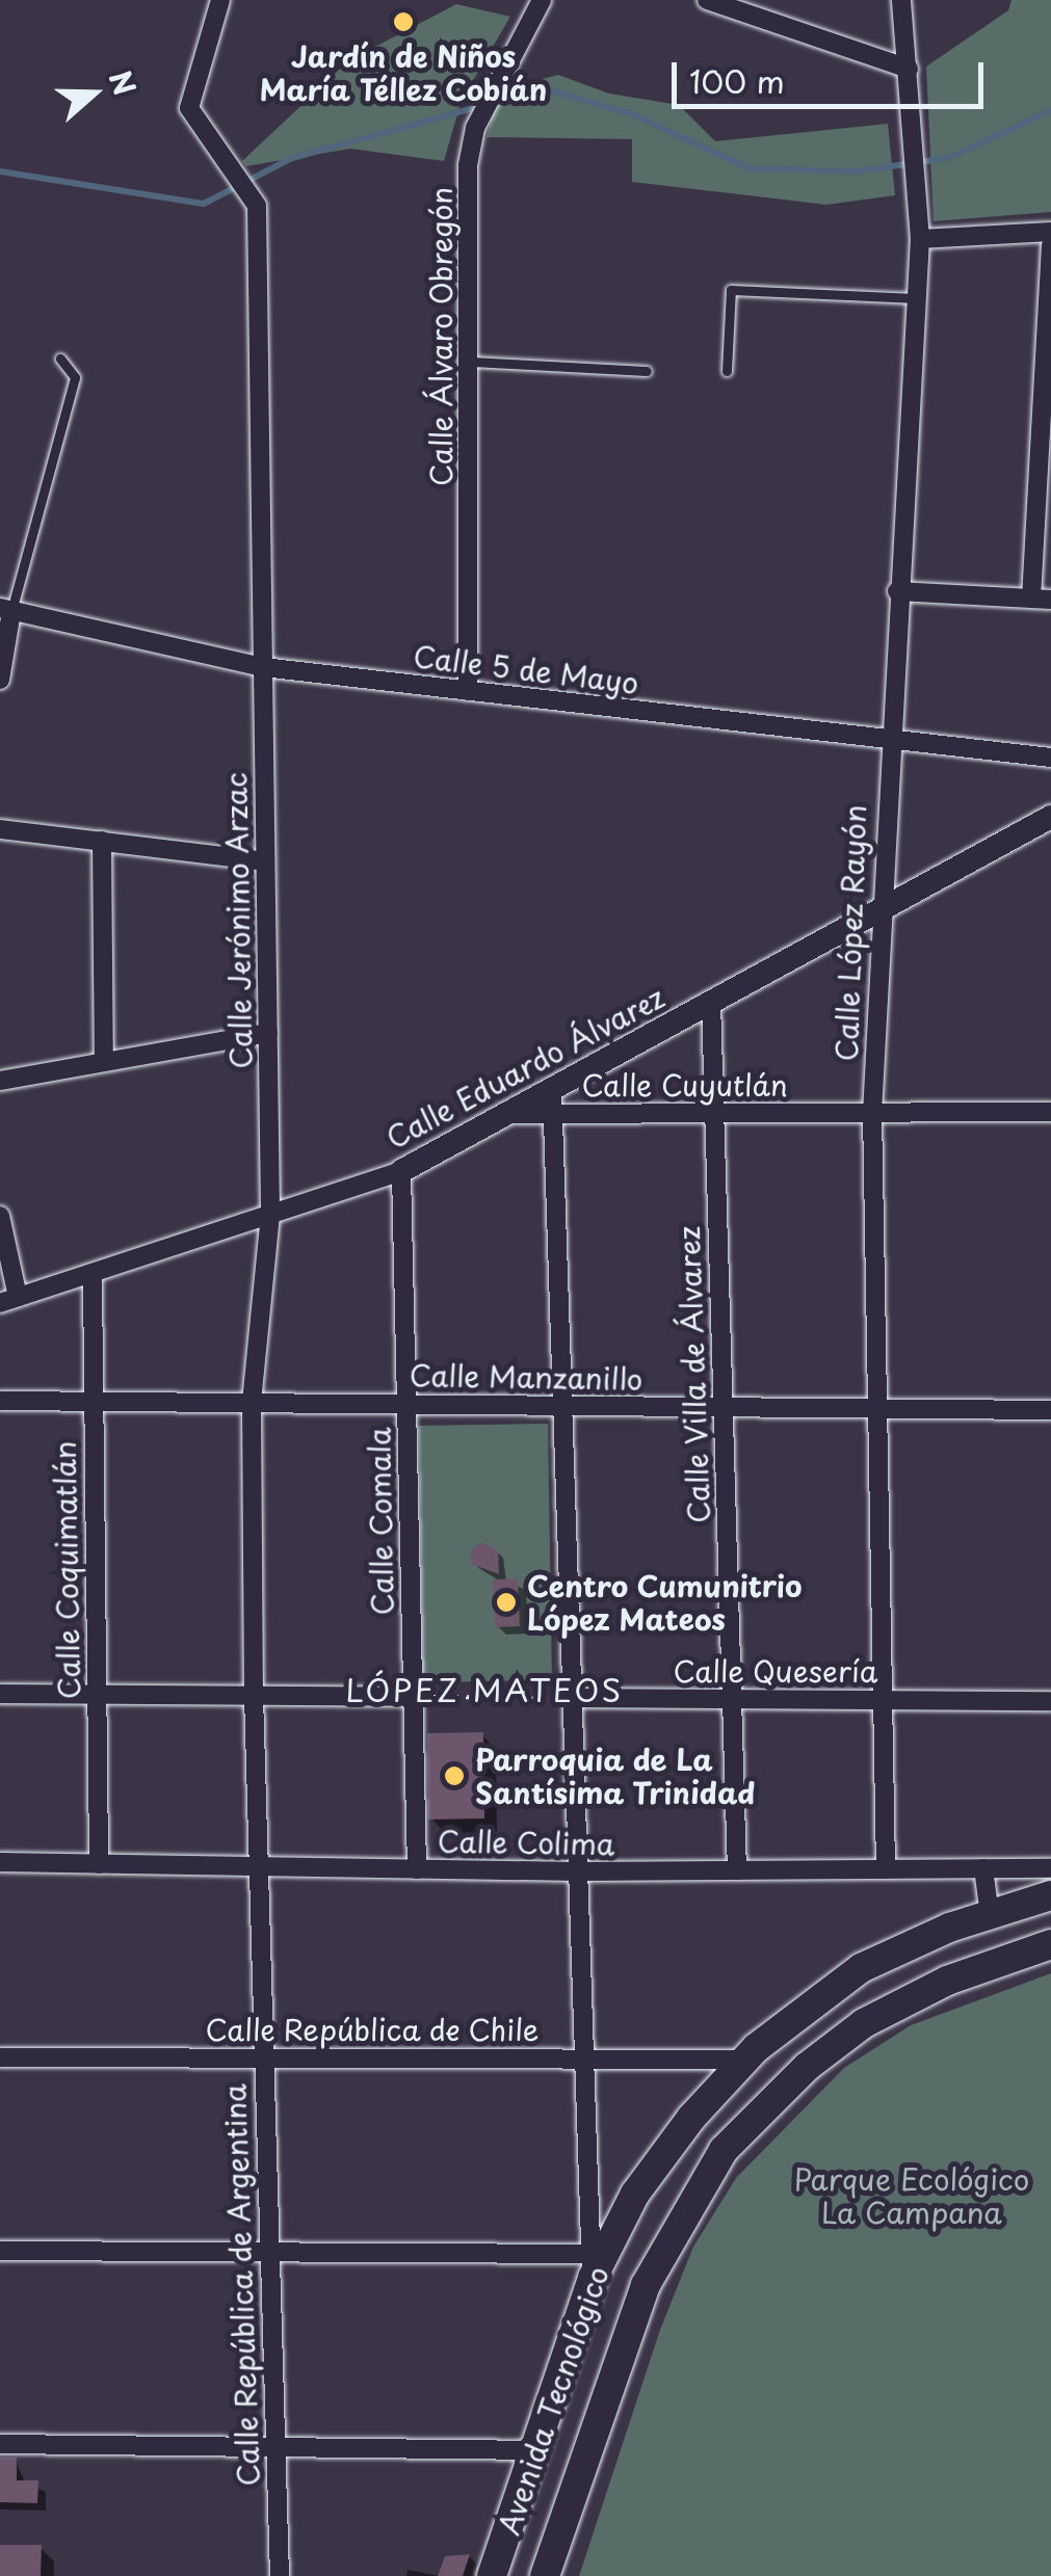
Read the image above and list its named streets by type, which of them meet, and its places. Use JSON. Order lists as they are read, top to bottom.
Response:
{
  "streets": {
    "main road": ["Avenida Tecnológico"],
    "street": [
      "Calle Álvaro Obregón",
      "Calle 5 de Mayo",
      "Calle Jerónimo Arzac",
      "Calle López Rayón",
      "Calle Eduardo Álvarez",
      "Calle Cuyutlán",
      "Calle Villa de Álvarez",
      "Calle Manzanillo",
      "Calle Comala",
      "Calle Coquimatlán",
      "Calle Quesería",
      "Calle Colima",
      "Calle República de Chile",
      "Calle República de Argentina"
    ]
  },
  "crossings": [
    ["Calle Álvaro Obregón", "Calle 5 de Mayo"],
    ["Calle 5 de Mayo", "Calle Jerónimo Arzac"],
    ["Calle 5 de Mayo", "Calle López Rayón"],
    ["Calle Jerónimo Arzac", "Calle Eduardo Álvarez"],
    ["Calle Jerónimo Arzac", "Calle Manzanillo"],
    ["Calle Jerónimo Arzac", "Calle Colima"],
    ["Calle Jerónimo Arzac", "Calle República de Argentina"],
    ["Calle López Rayón", "Calle Eduardo Álvarez"],
    ["Calle López Rayón", "Calle Cuyutlán"],
    ["Calle López Rayón", "Calle Manzanillo"],
    ["Calle López Rayón", "Calle Quesería"],
    ["Calle López Rayón", "Calle Colima"],
    ["Calle Eduardo Álvarez", "Calle Cuyutlán"],
    ["Calle Eduardo Álvarez", "Calle Villa de Álvarez"],
    ["Calle Eduardo Álvarez", "Calle Comala"],
    ["Calle Eduardo Álvarez", "Calle Coquimatlán"],
    ["Calle Cuyutlán", "Calle Villa de Álvarez"],
    ["Calle Villa de Álvarez", "Calle Manzanillo"],
    ["Calle Villa de Álvarez", "Calle Quesería"],
    ["Calle Villa de Álvarez", "Calle Colima"],
    ["Calle Manzanillo", "Calle Comala"],
    ["Calle Manzanillo", "Calle Coquimatlán"],
    ["Calle Comala", "Calle Colima"],
    ["Calle Coquimatlán", "Calle Colima"],
    ["Calle Colima", "Calle República de Argentina"],
    ["Calle República de Chile", "Calle República de Argentina"],
    ["Calle República de Chile", "Avenida Tecnológico"]
  ],
  "districts": ["LÓPEZ MATEOS"],
  "parks": ["Parque Ecológico La Campana"],
  "places": ["Jardín de Niños María Téllez Cobián", "Centro Cumunitrio López Mateos", "Parroquia de La Santísima Trinidad"],
  "scale_bar": "100 m",
  "north": "right"
}
